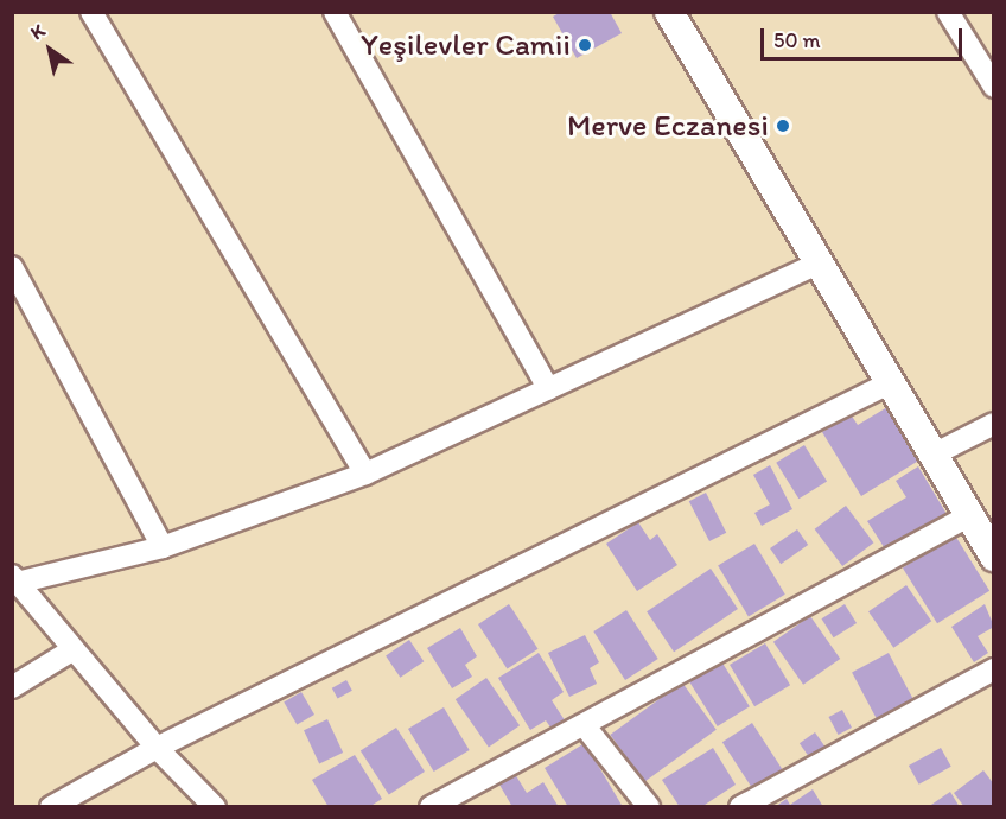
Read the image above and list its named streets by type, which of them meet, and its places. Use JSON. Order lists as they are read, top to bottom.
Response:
{
  "places": ["Yeşilevler Camii", "Merve Eczanesi"],
  "scale_bar": "50 m",
  "north": "top left"
}
